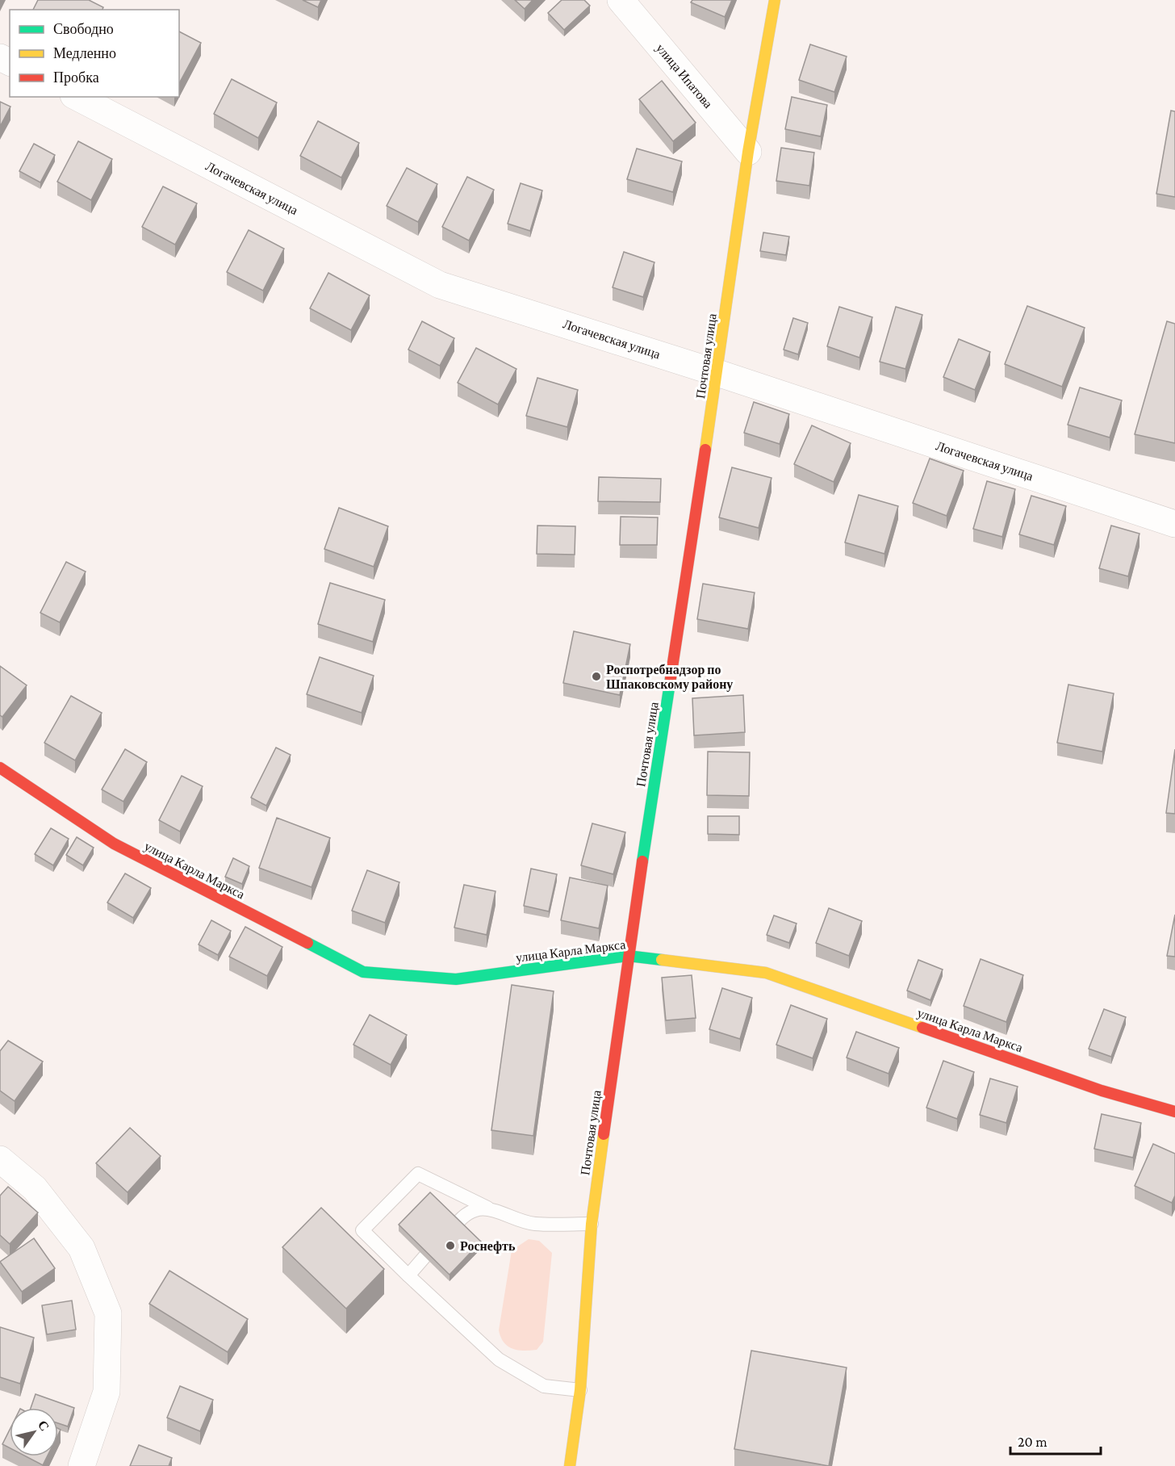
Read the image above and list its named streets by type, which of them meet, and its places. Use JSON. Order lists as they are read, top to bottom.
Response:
{
  "streets": {
    "main road": ["Почтовая улица", "улица Карла Маркса"],
    "street": ["улица Ипатова", "Логачевская улица"]
  },
  "crossings": [
    ["улица Ипатова", "Почтовая улица"],
    ["Логачевская улица", "Почтовая улица"],
    ["Почтовая улица", "улица Карла Маркса"]
  ],
  "places": ["Роспотребнадзор по Шпаковскому району", "Роснефть"],
  "legend": ["Свободно", "Медленно", "Пробка"],
  "scale_bar": "20 m",
  "north": "top right"
}
